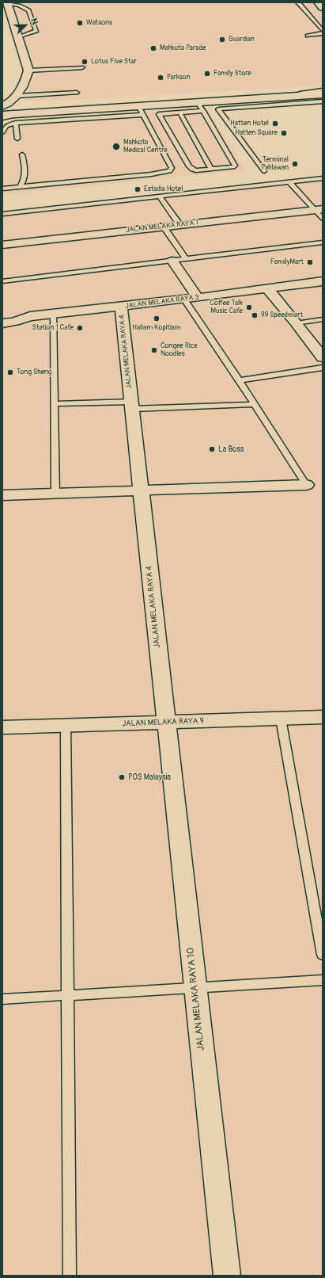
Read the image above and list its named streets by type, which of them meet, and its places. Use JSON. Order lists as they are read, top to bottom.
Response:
{
  "streets": {
    "street": [
      "JALAN MELAKA RAYA 1",
      "JALAN MELAKA RAYA 3",
      "JALAN MELAKA RAYA 4",
      "JALAN MELAKA RAYA 9",
      "JALAN MELAKA RAYA 10"
    ]
  },
  "crossings": [
    ["JALAN MELAKA RAYA 3", "JALAN MELAKA RAYA 4"],
    ["JALAN MELAKA RAYA 4", "JALAN MELAKA RAYA 9"],
    ["JALAN MELAKA RAYA 4", "JALAN MELAKA RAYA 10"],
    ["JALAN MELAKA RAYA 9", "JALAN MELAKA RAYA 10"]
  ],
  "places": [
    "Watsons",
    "Guardian",
    "Mahkota Parade",
    "Lotus Five Star",
    "Family Store",
    "Parkson",
    "Hatten Hotel",
    "Hatten Square",
    "Mahkota Medical Centre",
    "Terminal Pahlawan",
    "Estadia Hotel",
    "FamilyMart",
    "Coffee Talk Music Cafe",
    "99 Speedmart",
    "Hailam Kopitiam",
    "Station 1 Cafe",
    "Congee Rice Noodles",
    "Tong Sheng",
    "La Boss",
    "POS Malaysia"
  ],
  "north": "top right"
}
